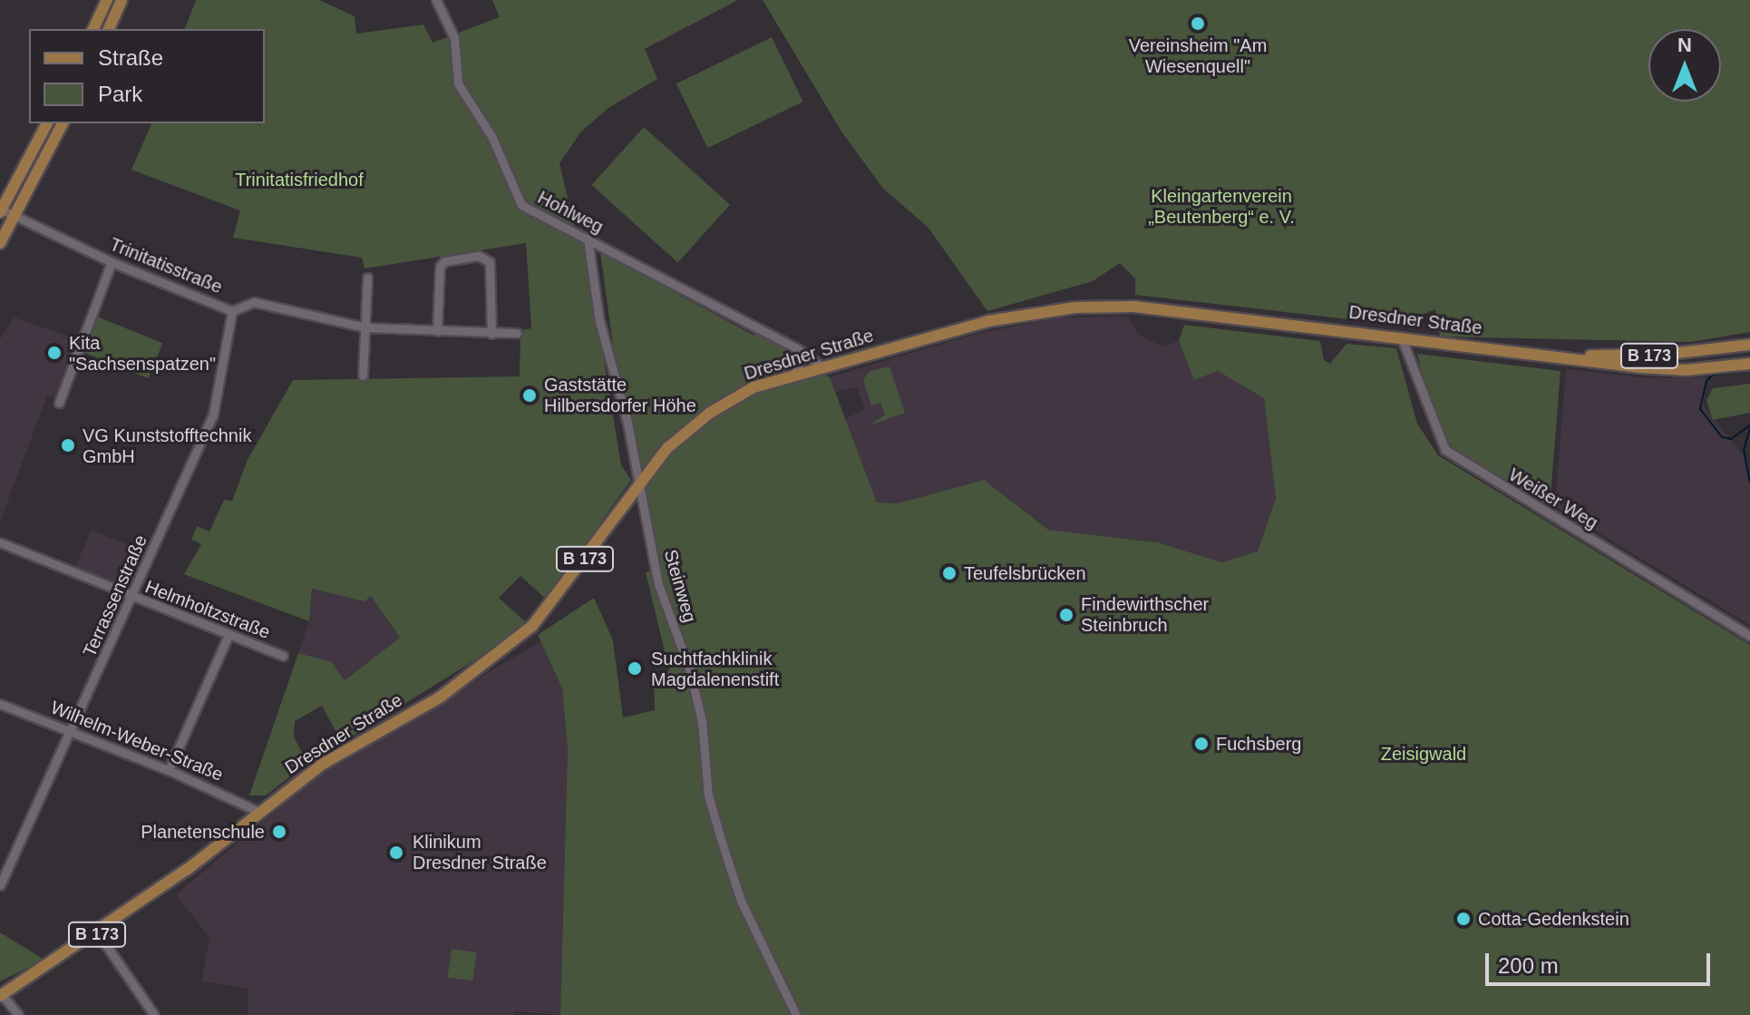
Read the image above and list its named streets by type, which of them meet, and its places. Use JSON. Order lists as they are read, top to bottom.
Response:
{
  "streets": {
    "main road": ["Dresdner Straße", "B 173"],
    "street": [
      "Hohlweg",
      "Trinitatisstraße",
      "Weißer Weg",
      "Steinweg",
      "Terrassenstraße",
      "Helmholtzstraße",
      "Wilhelm-Weber-Straße"
    ]
  },
  "crossings": [
    ["Hohlweg", "Dresdner Straße"],
    ["Hohlweg", "Steinweg"],
    ["Trinitatisstraße", "Terrassenstraße"],
    ["Dresdner Straße", "B 173"],
    ["Dresdner Straße", "Weißer Weg"],
    ["Dresdner Straße", "Steinweg"],
    ["Dresdner Straße", "Wilhelm-Weber-Straße"],
    ["Terrassenstraße", "Helmholtzstraße"],
    ["Terrassenstraße", "Wilhelm-Weber-Straße"]
  ],
  "parks": ["Trinitatisfriedhof", "Kleingartenverein „Beutenberg“ e. V.", "Zeisigwald"],
  "places": [
    "Vereinsheim \"Am Wiesenquell\"",
    "Kita \"Sachsenspatzen\"",
    "Gaststätte Hilbersdorfer Höhe",
    "VG Kunststofftechnik GmbH",
    "Teufelsbrücken",
    "Findewirthscher Steinbruch",
    "Suchtfachklinik Magdalenenstift",
    "Fuchsberg",
    "Planetenschule",
    "Klinikum Dresdner Straße",
    "Cotta-Gedenkstein"
  ],
  "legend": ["Straße", "Park"],
  "scale_bar": "200 m",
  "north": "top"
}
